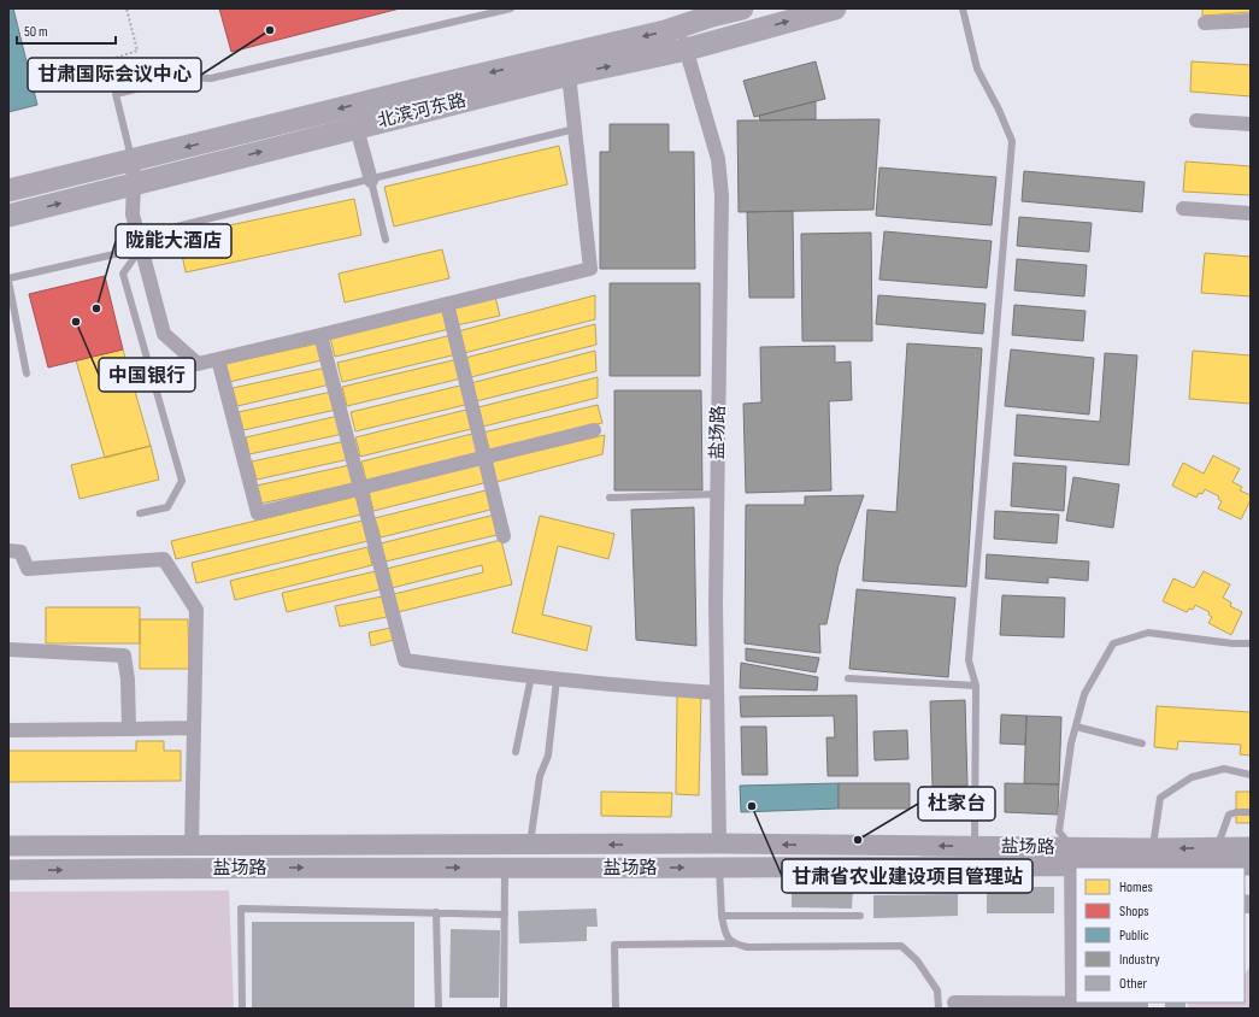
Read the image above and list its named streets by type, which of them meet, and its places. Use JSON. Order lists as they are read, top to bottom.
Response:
{
  "streets": {
    "main road": ["北滨河东路", "盐场路"]
  },
  "crossings": [
    ["北滨河东路", "盐场路"]
  ],
  "places": [
    "甘肃国际会议中心",
    "陇能大酒店",
    "中国银行",
    "甘肃省农业建设项目管理站",
    "杜家台"
  ],
  "legend": [
    "Homes",
    "Shops",
    "Public",
    "Industry",
    "Other"
  ],
  "scale_bar": "50 m"
}
